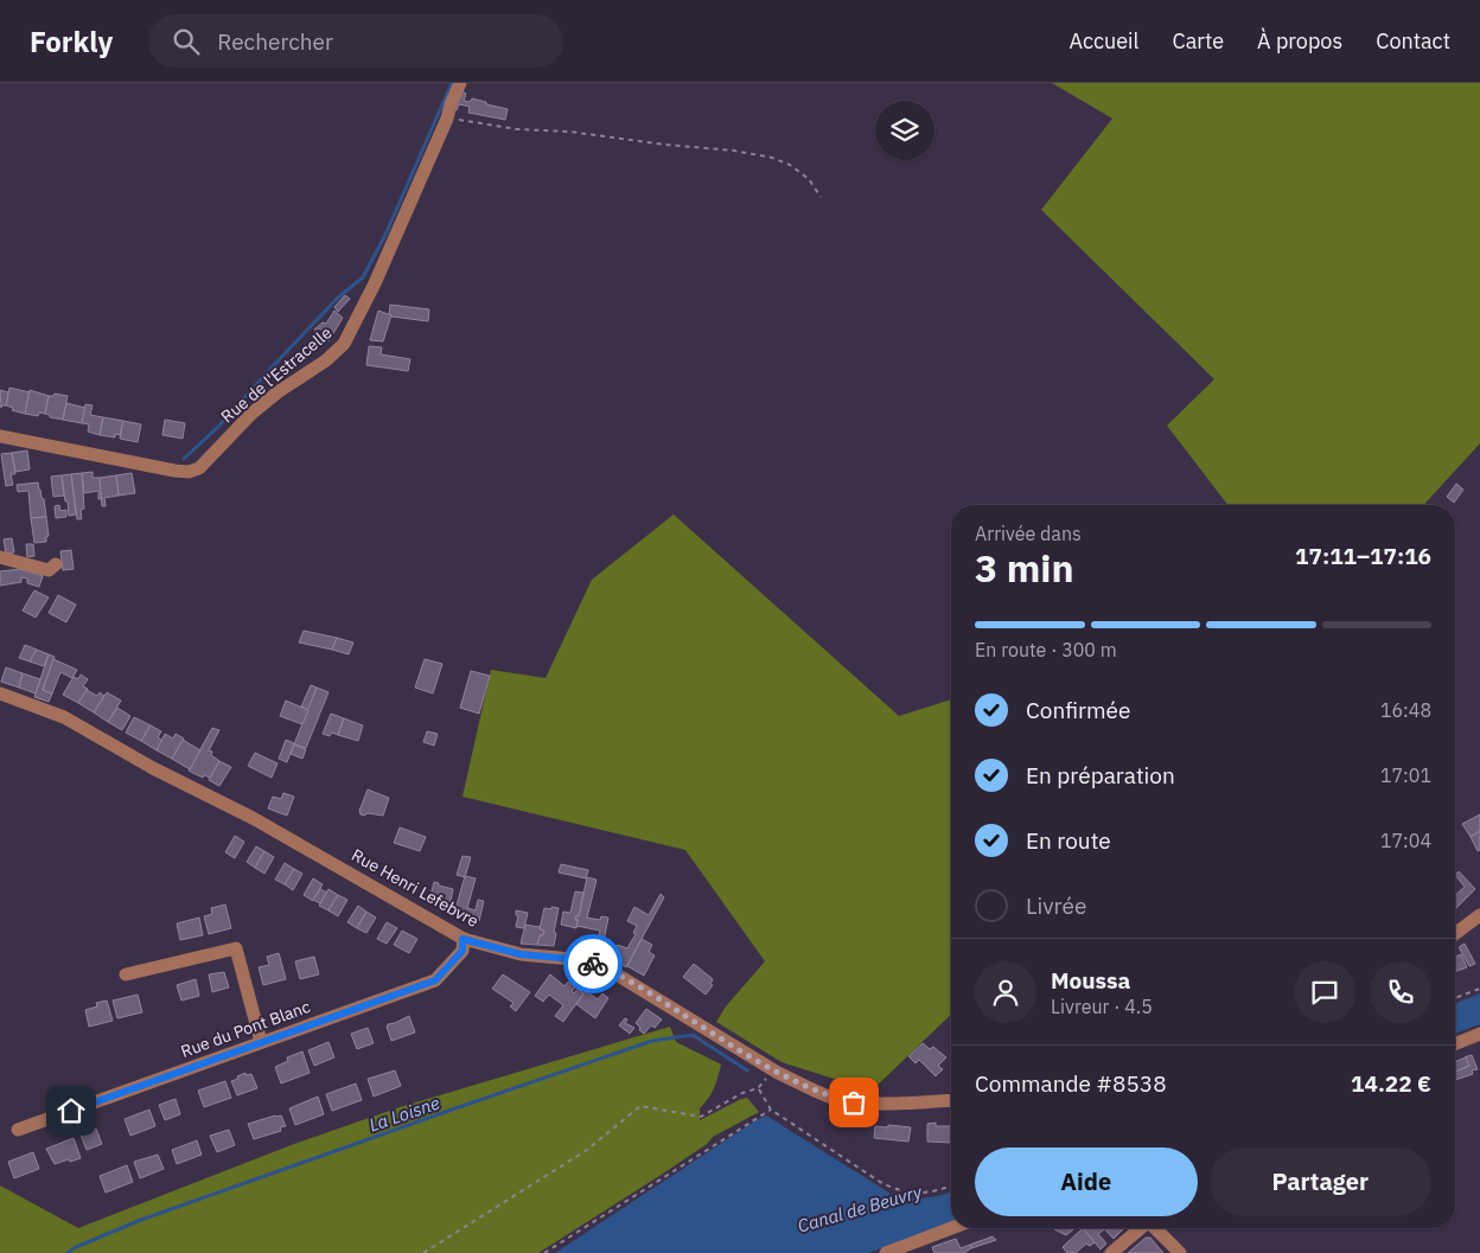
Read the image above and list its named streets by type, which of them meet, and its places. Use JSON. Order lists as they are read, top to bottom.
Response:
{
  "streets": {
    "street": ["Rue de l'Estracelle", "Rue Henri Lefebvre", "Rue du Pont Blanc"]
  },
  "crossings": [
    ["Rue Henri Lefebvre", "Rue du Pont Blanc"]
  ],
  "water": ["La Loisne", "Canal de Beuvry"],
  "page": {
    "header": "Forkly",
    "search": "Rechercher",
    "nav": [
      "Accueil",
      "Carte",
      "À propos",
      "Contact"
    ],
    "heading": ["3 min", "Arrivée dans", "17:11–17:16"],
    "panel": [
      "Moussa",
      "Livreur · 4.5",
      "Commande #8538",
      "14.22 €"
    ],
    "bar": "En route · 300 m",
    "list": [
      ["Confirmée", "16:48"],
      ["En préparation", "17:01"],
      ["En route", "17:04"],
      "Livrée"
    ],
    "buttons": ["Aide", "Partager"]
  }
}
